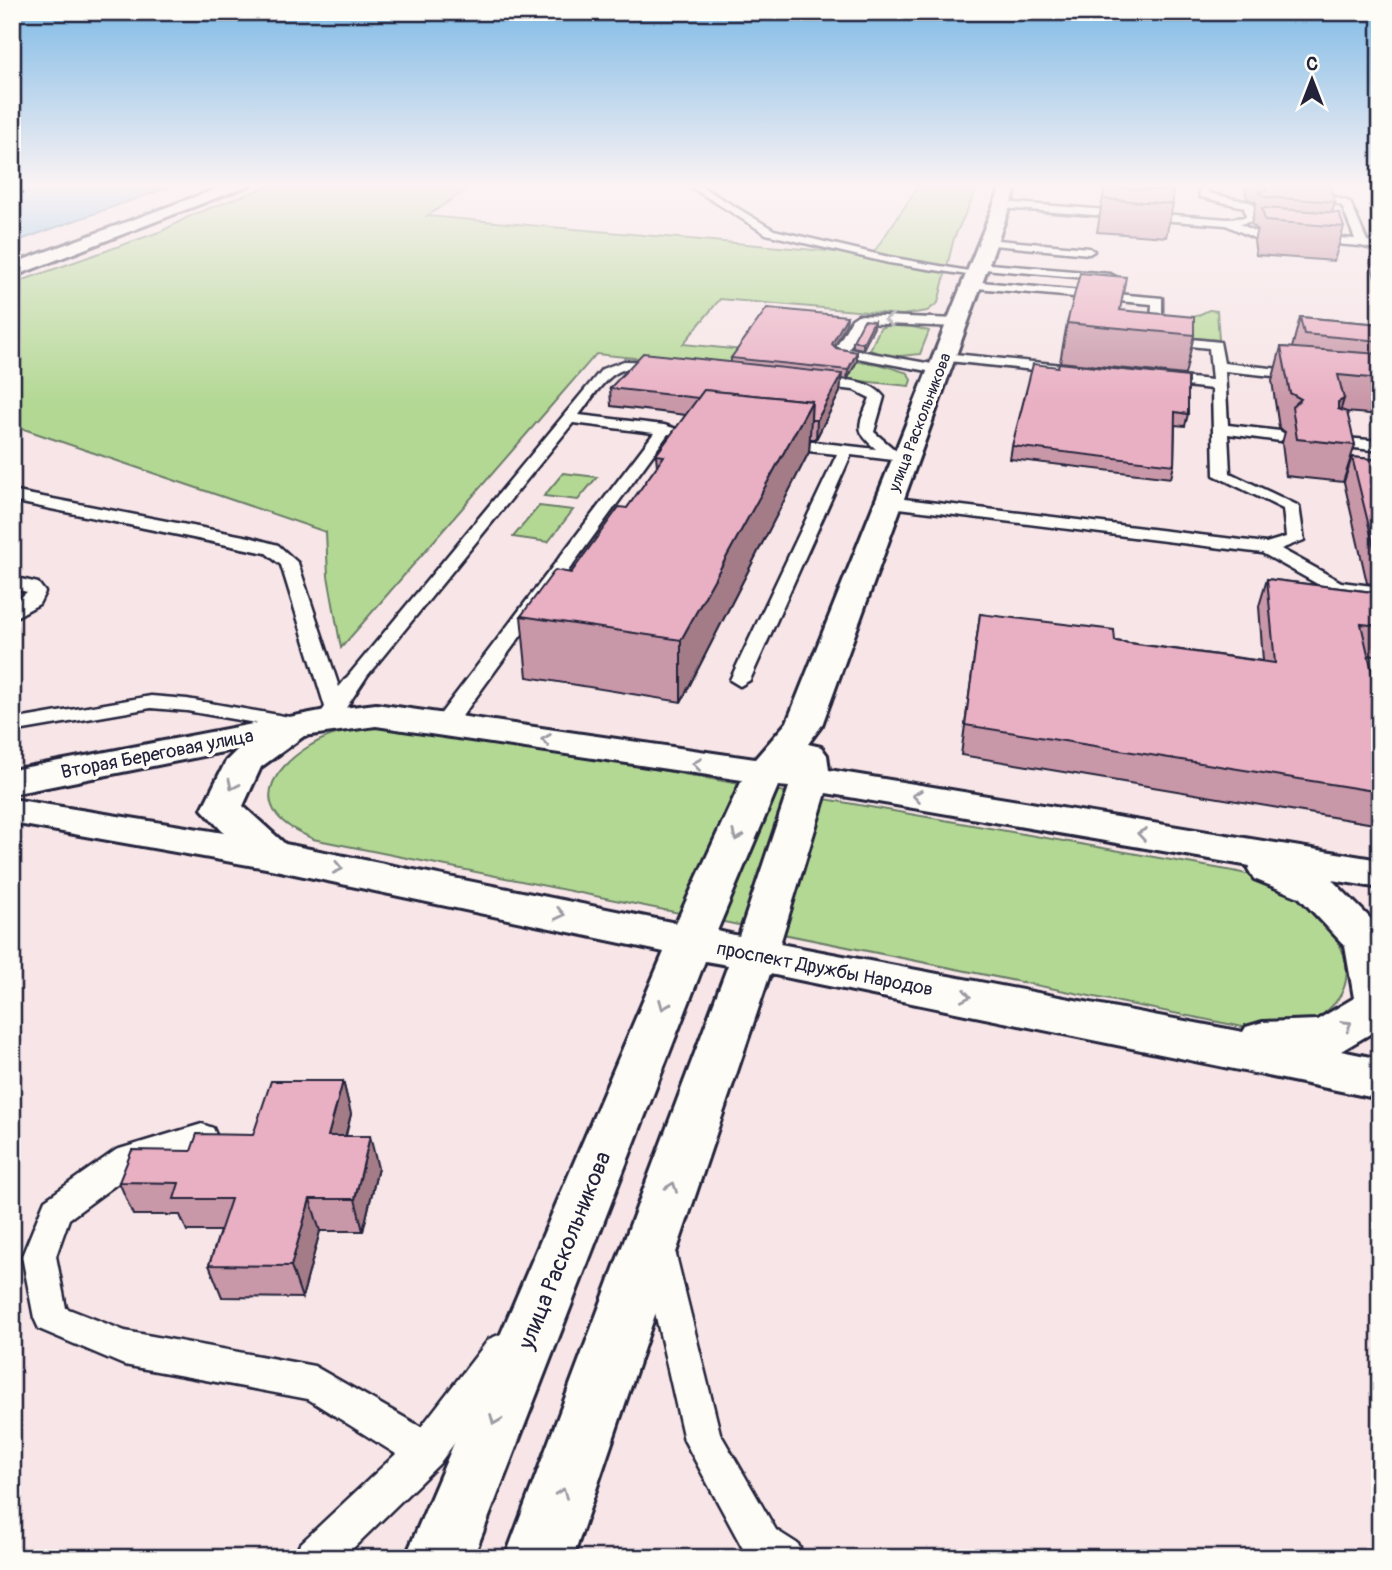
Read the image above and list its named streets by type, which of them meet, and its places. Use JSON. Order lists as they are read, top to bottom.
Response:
{
  "streets": {
    "street": ["улица Раскольникова", "Вторая Береговая улица", "проспект Дружбы Народов"]
  },
  "crossings": [
    ["улица Раскольникова", "проспект Дружбы Народов"]
  ],
  "north": "top"
}
